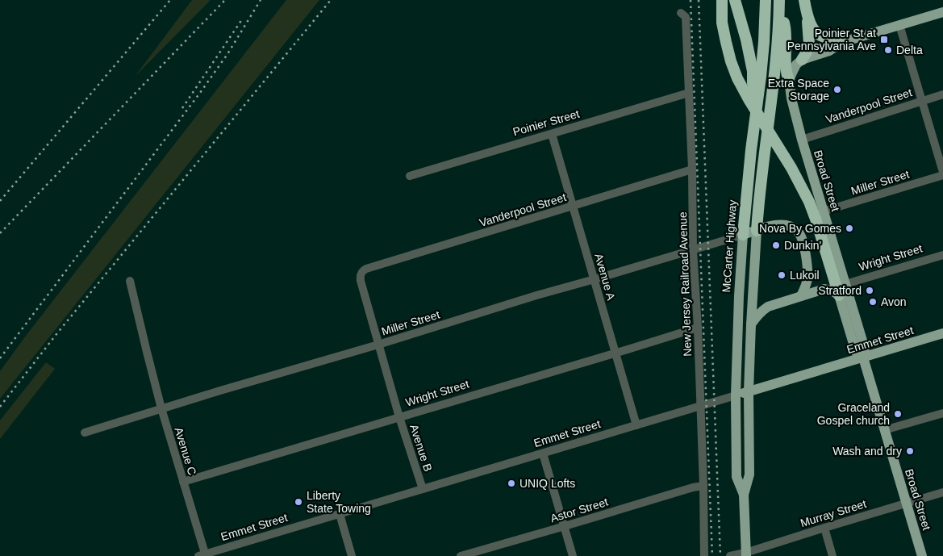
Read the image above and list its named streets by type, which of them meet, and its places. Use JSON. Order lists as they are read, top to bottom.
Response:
{
  "streets": {
    "highway": ["McCarter Highway"],
    "main road": ["Broad Street", "Emmet Street"],
    "street": [
      "Vanderpool Street",
      "Poinier Street",
      "Miller Street",
      "Wright Street",
      "Avenue A",
      "New Jersey Railroad Avenue",
      "Avenue B",
      "Avenue C",
      "Astor Street",
      "Murray Street"
    ]
  },
  "crossings": [
    ["Vanderpool Street", "Broad Street"],
    ["Vanderpool Street", "Avenue A"],
    ["Vanderpool Street", "New Jersey Railroad Avenue"],
    ["Vanderpool Street", "Avenue B"],
    ["Poinier Street", "Avenue A"],
    ["Poinier Street", "New Jersey Railroad Avenue"],
    ["Broad Street", "Miller Street"],
    ["Broad Street", "Wright Street"],
    ["Broad Street", "Emmet Street"],
    ["Broad Street", "Murray Street"],
    ["Miller Street", "McCarter Highway"],
    ["Miller Street", "Avenue A"],
    ["Miller Street", "New Jersey Railroad Avenue"],
    ["Miller Street", "Avenue B"],
    ["Miller Street", "Avenue C"],
    ["McCarter Highway", "Emmet Street"],
    ["McCarter Highway", "Murray Street"],
    ["Wright Street", "Avenue A"],
    ["Wright Street", "New Jersey Railroad Avenue"],
    ["Wright Street", "Avenue B"],
    ["Wright Street", "Avenue C"],
    ["Avenue A", "Emmet Street"],
    ["New Jersey Railroad Avenue", "Emmet Street"],
    ["New Jersey Railroad Avenue", "Astor Street"],
    ["Emmet Street", "Avenue B"],
    ["Emmet Street", "Avenue C"]
  ],
  "places": {
    "transit": ["Poinier St at Pennsylvania Ave"],
    "other": [
      "Delta",
      "Extra Space Storage",
      "Nova By Gomes",
      "Dunkin'",
      "Lukoil",
      "Stratford",
      "Avon",
      "Graceland Gospel church",
      "Wash and dry",
      "UNIQ Lofts",
      "Liberty State Towing"
    ]
  }
}
